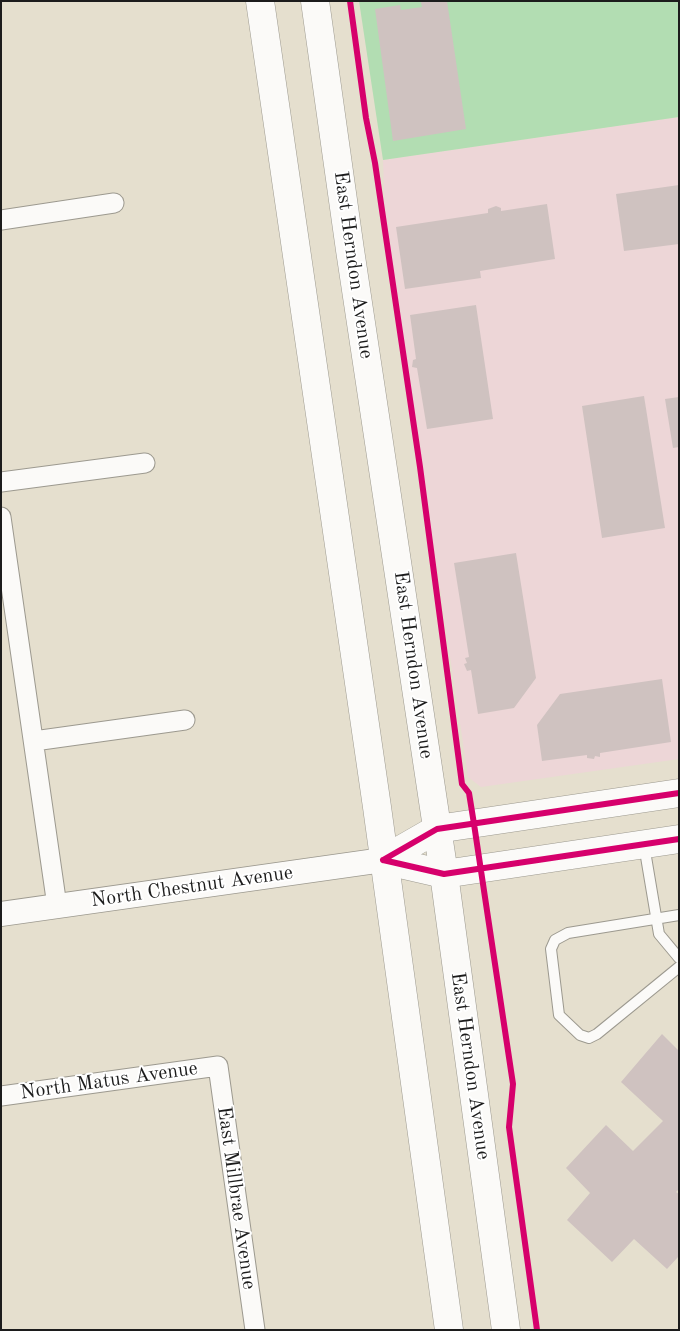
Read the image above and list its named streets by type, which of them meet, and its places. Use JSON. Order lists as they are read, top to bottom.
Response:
{
  "streets": {
    "main road": ["East Herndon Avenue", "North Chestnut Avenue"],
    "street": ["North Matus Avenue", "East Millbrae Avenue"]
  },
  "crossings": [
    ["East Herndon Avenue", "North Chestnut Avenue"],
    ["North Matus Avenue", "East Millbrae Avenue"]
  ]
}
